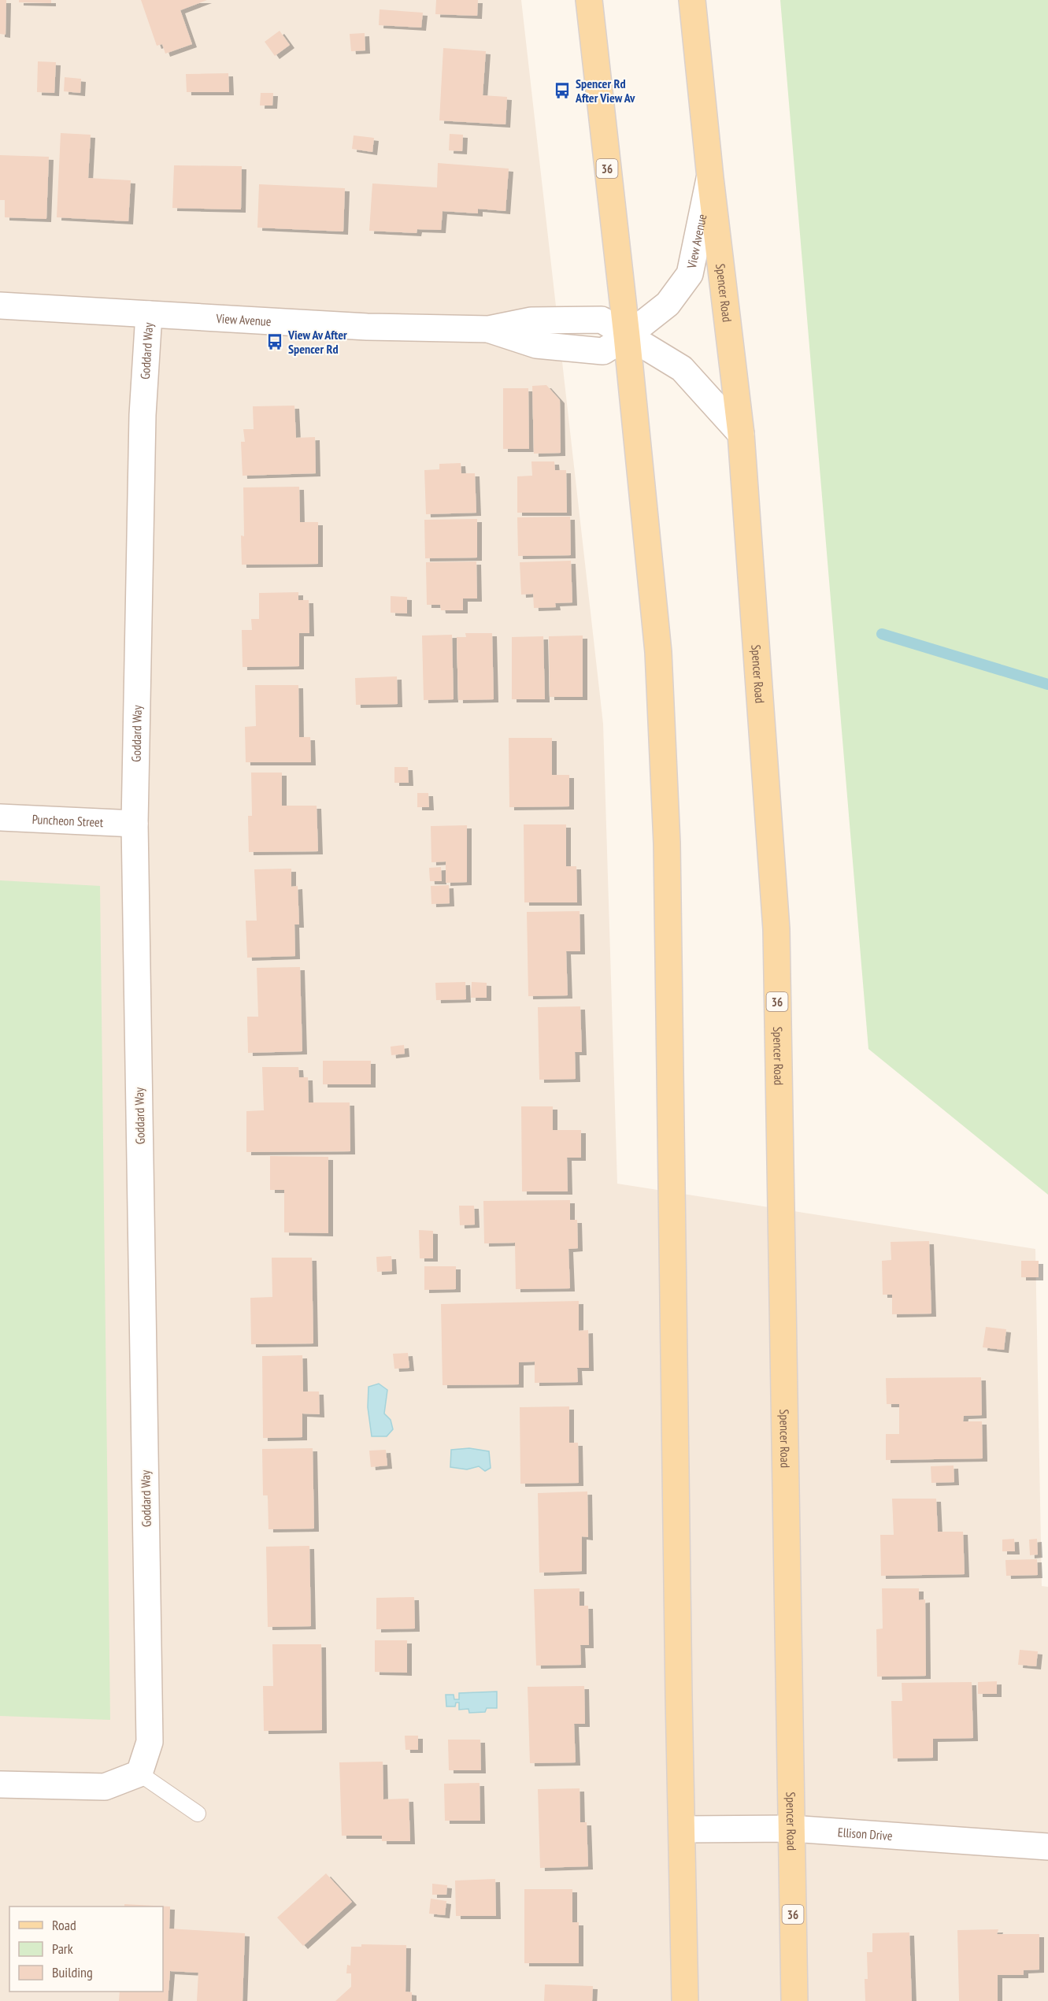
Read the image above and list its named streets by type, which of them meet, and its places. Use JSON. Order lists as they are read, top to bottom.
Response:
{
  "streets": {
    "main road": ["36", "Spencer Road"],
    "street": [
      "View Avenue",
      "Goddard Way",
      "Puncheon Street",
      "Ellison Drive"
    ]
  },
  "crossings": [
    ["36", "View Avenue"],
    ["36", "Ellison Drive"],
    ["View Avenue", "Spencer Road"],
    ["View Avenue", "Goddard Way"],
    ["Spencer Road", "Ellison Drive"],
    ["Goddard Way", "Puncheon Street"]
  ],
  "places": {
    "bus stop": ["Spencer Rd After View Av", "View Av After Spencer Rd"]
  },
  "legend": ["Road", "Park", "Building"]
}
